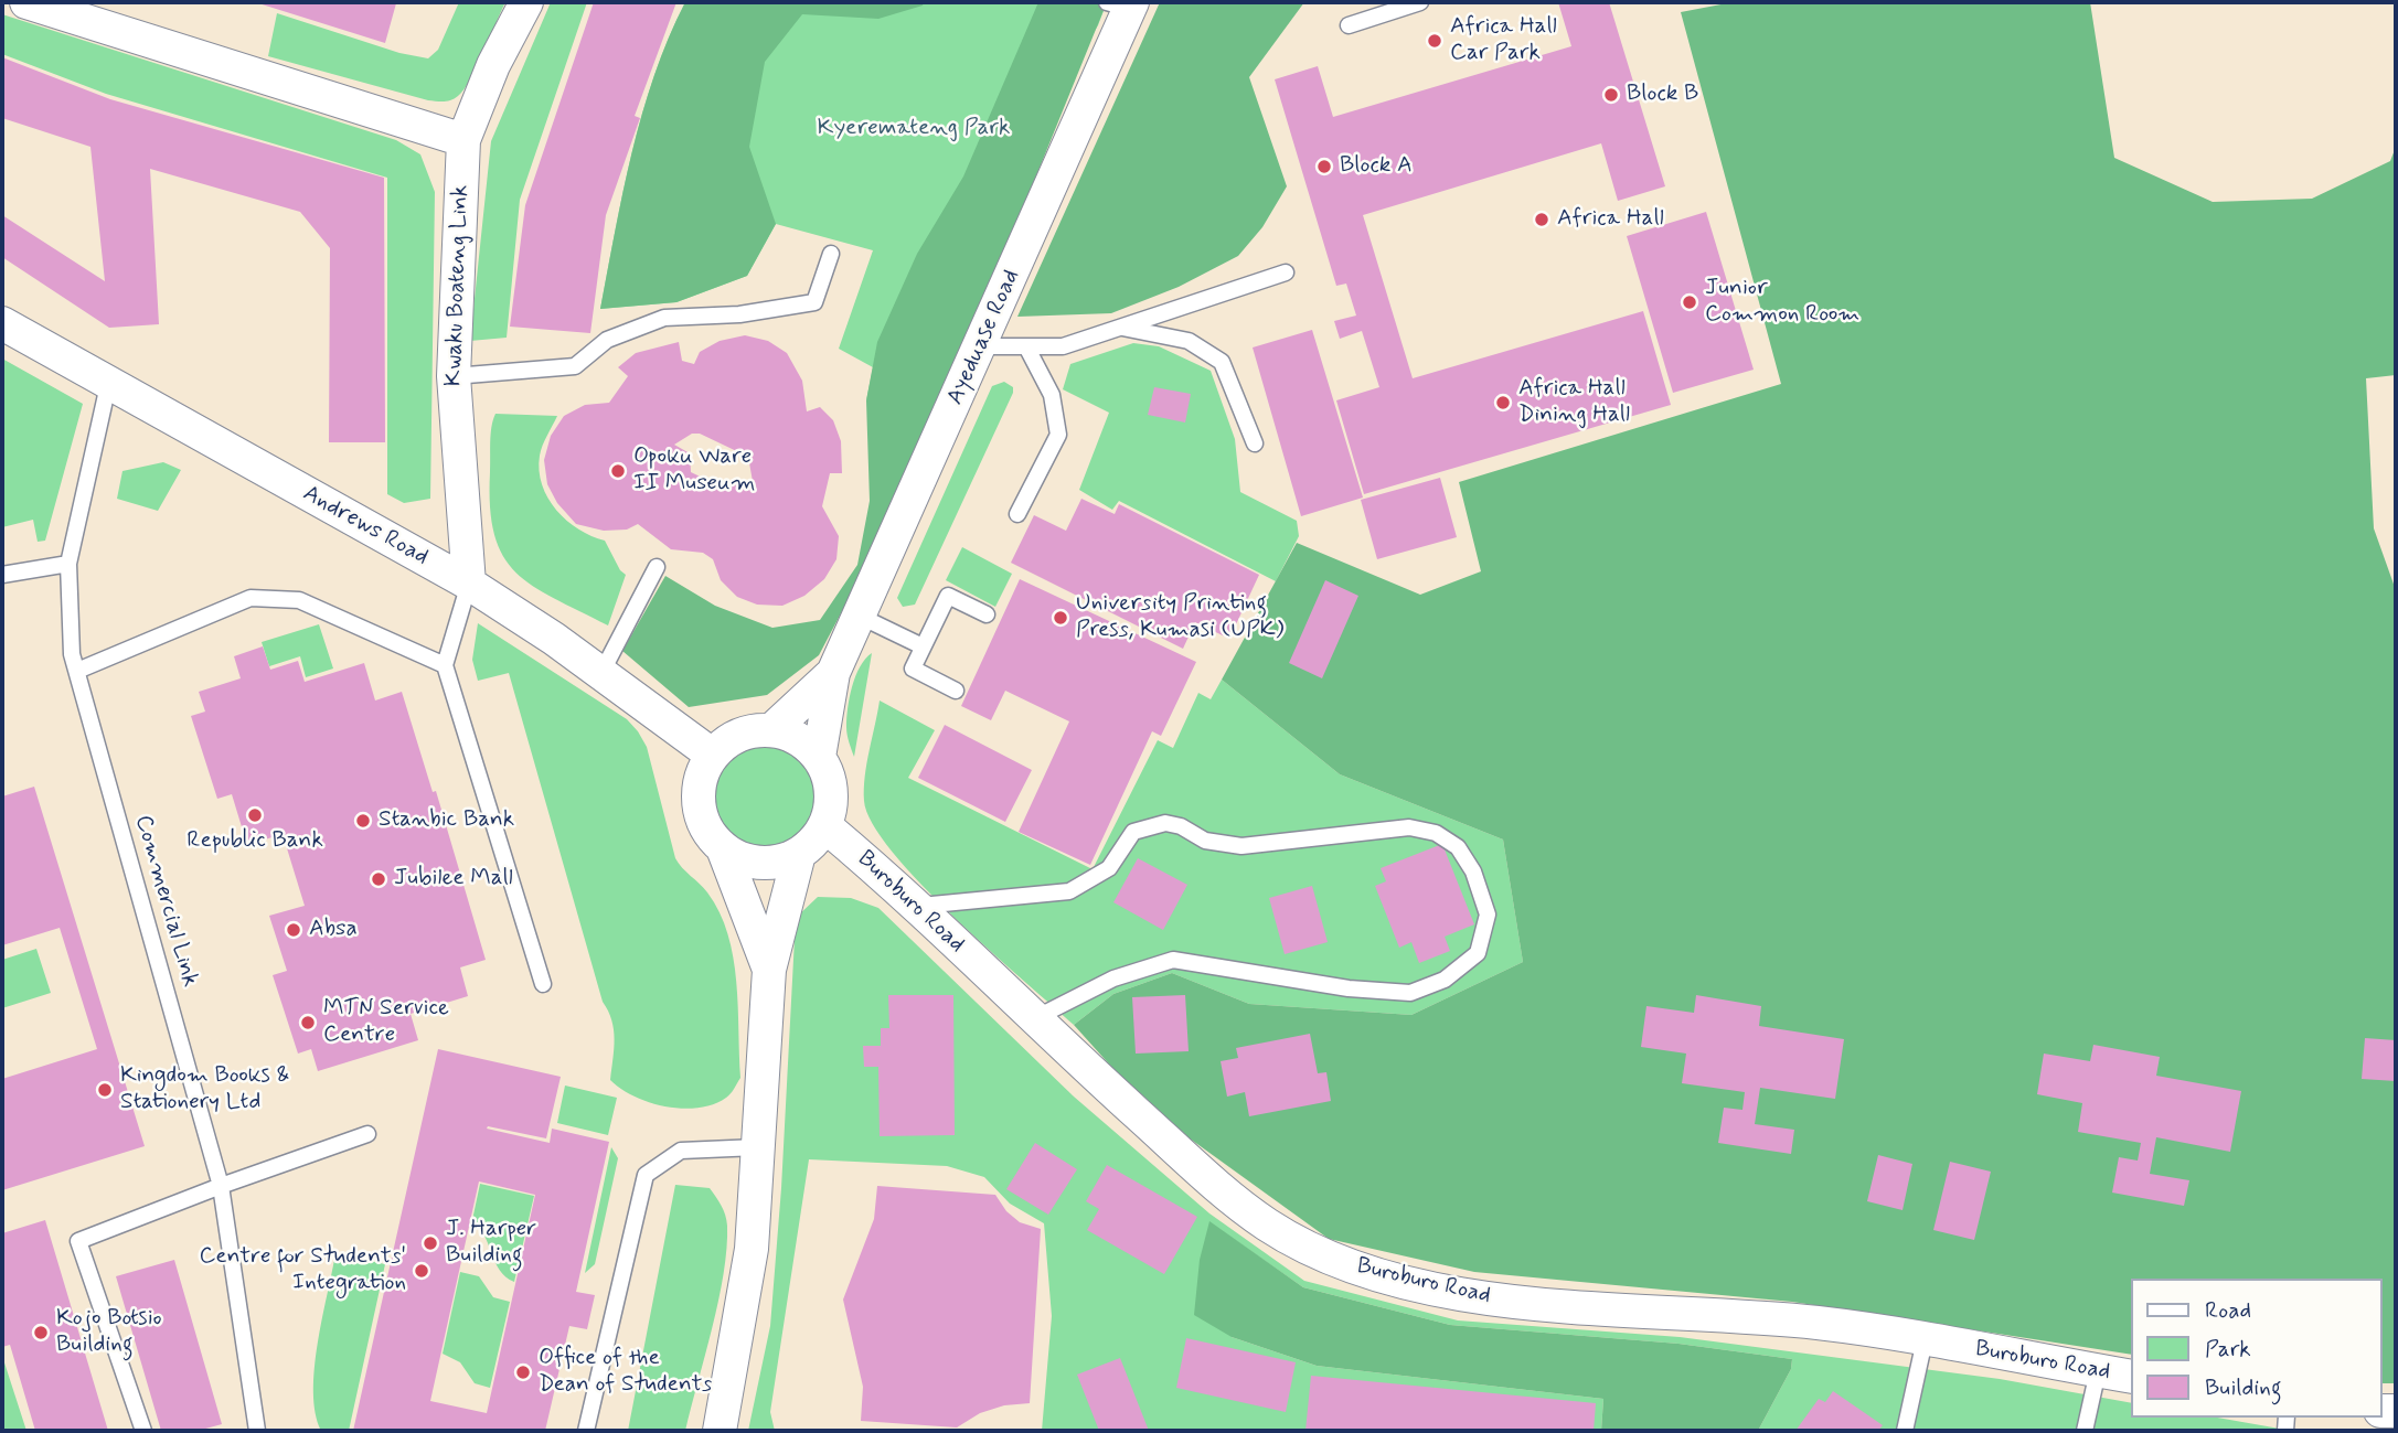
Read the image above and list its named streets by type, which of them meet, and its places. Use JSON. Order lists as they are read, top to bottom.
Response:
{
  "streets": {
    "street": [
      "Kwaku Boateng Link",
      "Ayeduase Road",
      "Andrews Road",
      "Buroburo Road"
    ],
    "lane": ["Commercial Link"]
  },
  "crossings": [
    ["Kwaku Boateng Link", "Andrews Road"],
    ["Ayeduase Road", "Andrews Road"],
    ["Ayeduase Road", "Buroburo Road"],
    ["Andrews Road", "Commercial Link"],
    ["Andrews Road", "Buroburo Road"]
  ],
  "parks": ["Kyeremateng Park"],
  "places": [
    "Africa Hall Car Park",
    "Block B",
    "Block A",
    "Africa Hall",
    "Junior Common Room",
    "Africa Hall Dining Hall",
    "Opoku Ware II Museum",
    "University Printing Press, Kumasi (UPK)",
    "Republic Bank",
    "Stanbic Bank",
    "Jubilee Mall",
    "Absa",
    "MTN Service Centre",
    "Kingdom Books & Stationery Ltd",
    "J. Harper Building",
    "Centre for Students' Integration",
    "Kojo Botsio Building",
    "Office of the Dean of Students"
  ],
  "legend": ["Road", "Park", "Building"]
}
